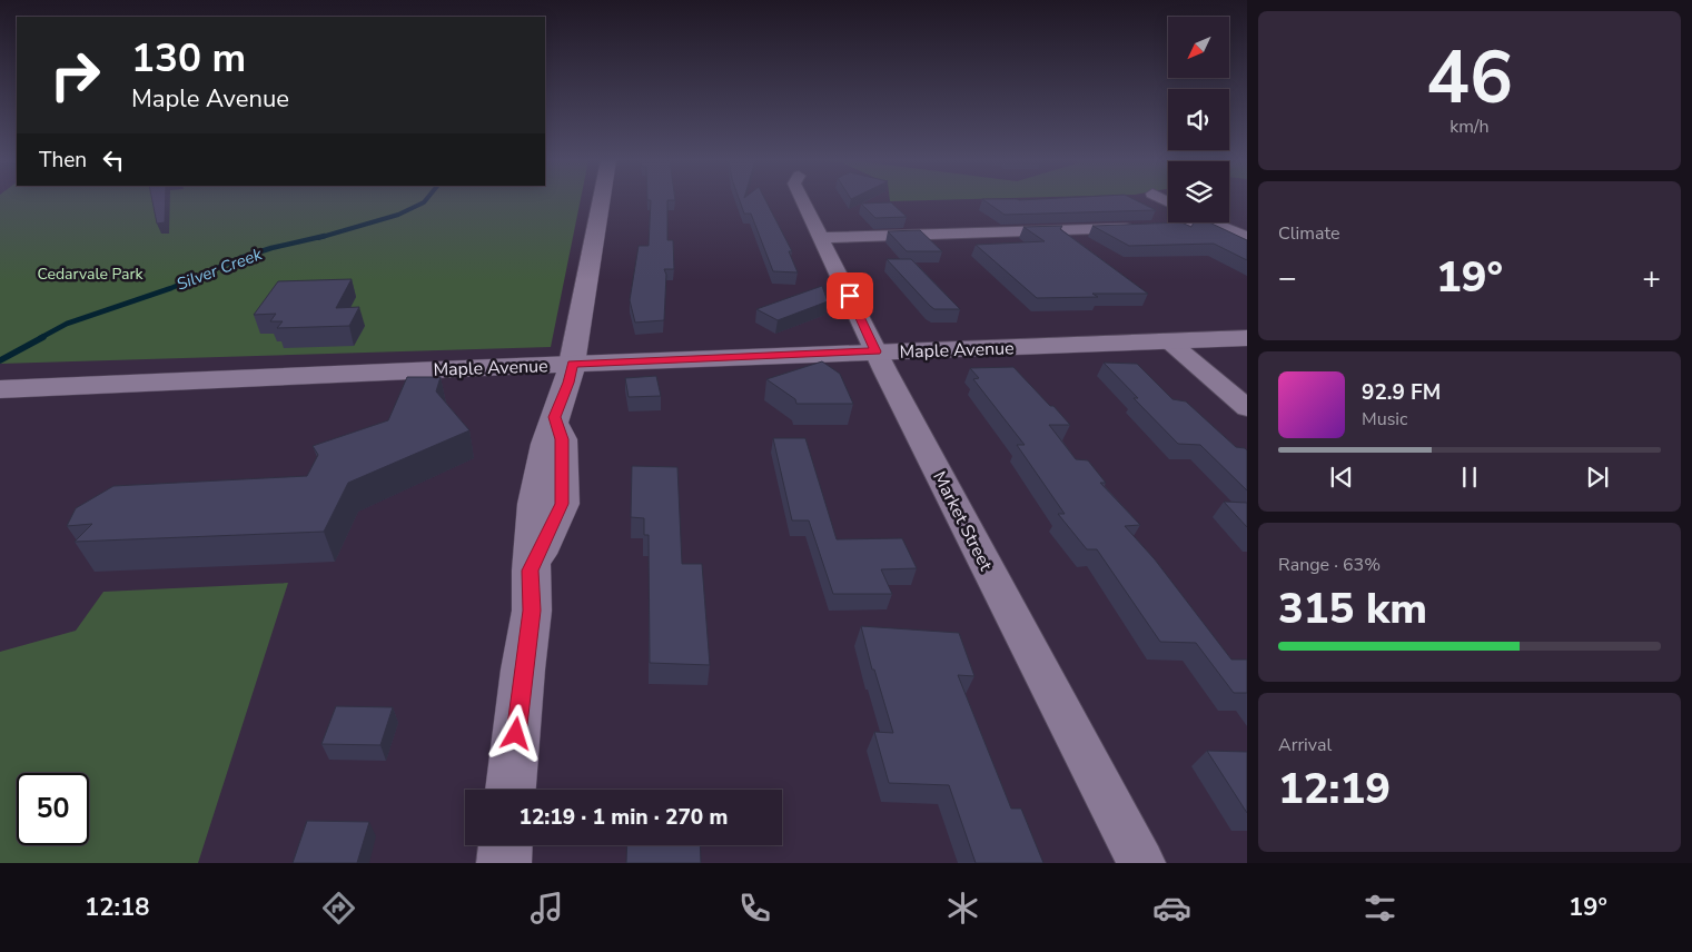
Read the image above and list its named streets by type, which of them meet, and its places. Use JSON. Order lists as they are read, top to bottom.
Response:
{
  "streets": {
    "main road": ["Maple Avenue"],
    "street": ["Market Street"]
  },
  "crossings": [
    ["Maple Avenue", "Market Street"]
  ],
  "water": ["Silver Creek"],
  "parks": ["Cedarvale Park"],
  "north": "bottom left",
  "page": {
    "tile": [
      ["46", "km/h"],
      "Climate",
      ["Range · 63%", "315 km"],
      ["Arrival", "12:19"]
    ],
    "turn": ["130 m", "Maple Avenue"],
    "then": "Then",
    "heat": ["−", "19°", "+"],
    "song": ["92.9 FM", "Music"],
    "limit": "50",
    "trip": "12:19 · 1 min · 270 m",
    "tabs": ["12:18", "19°"]
  }
}
